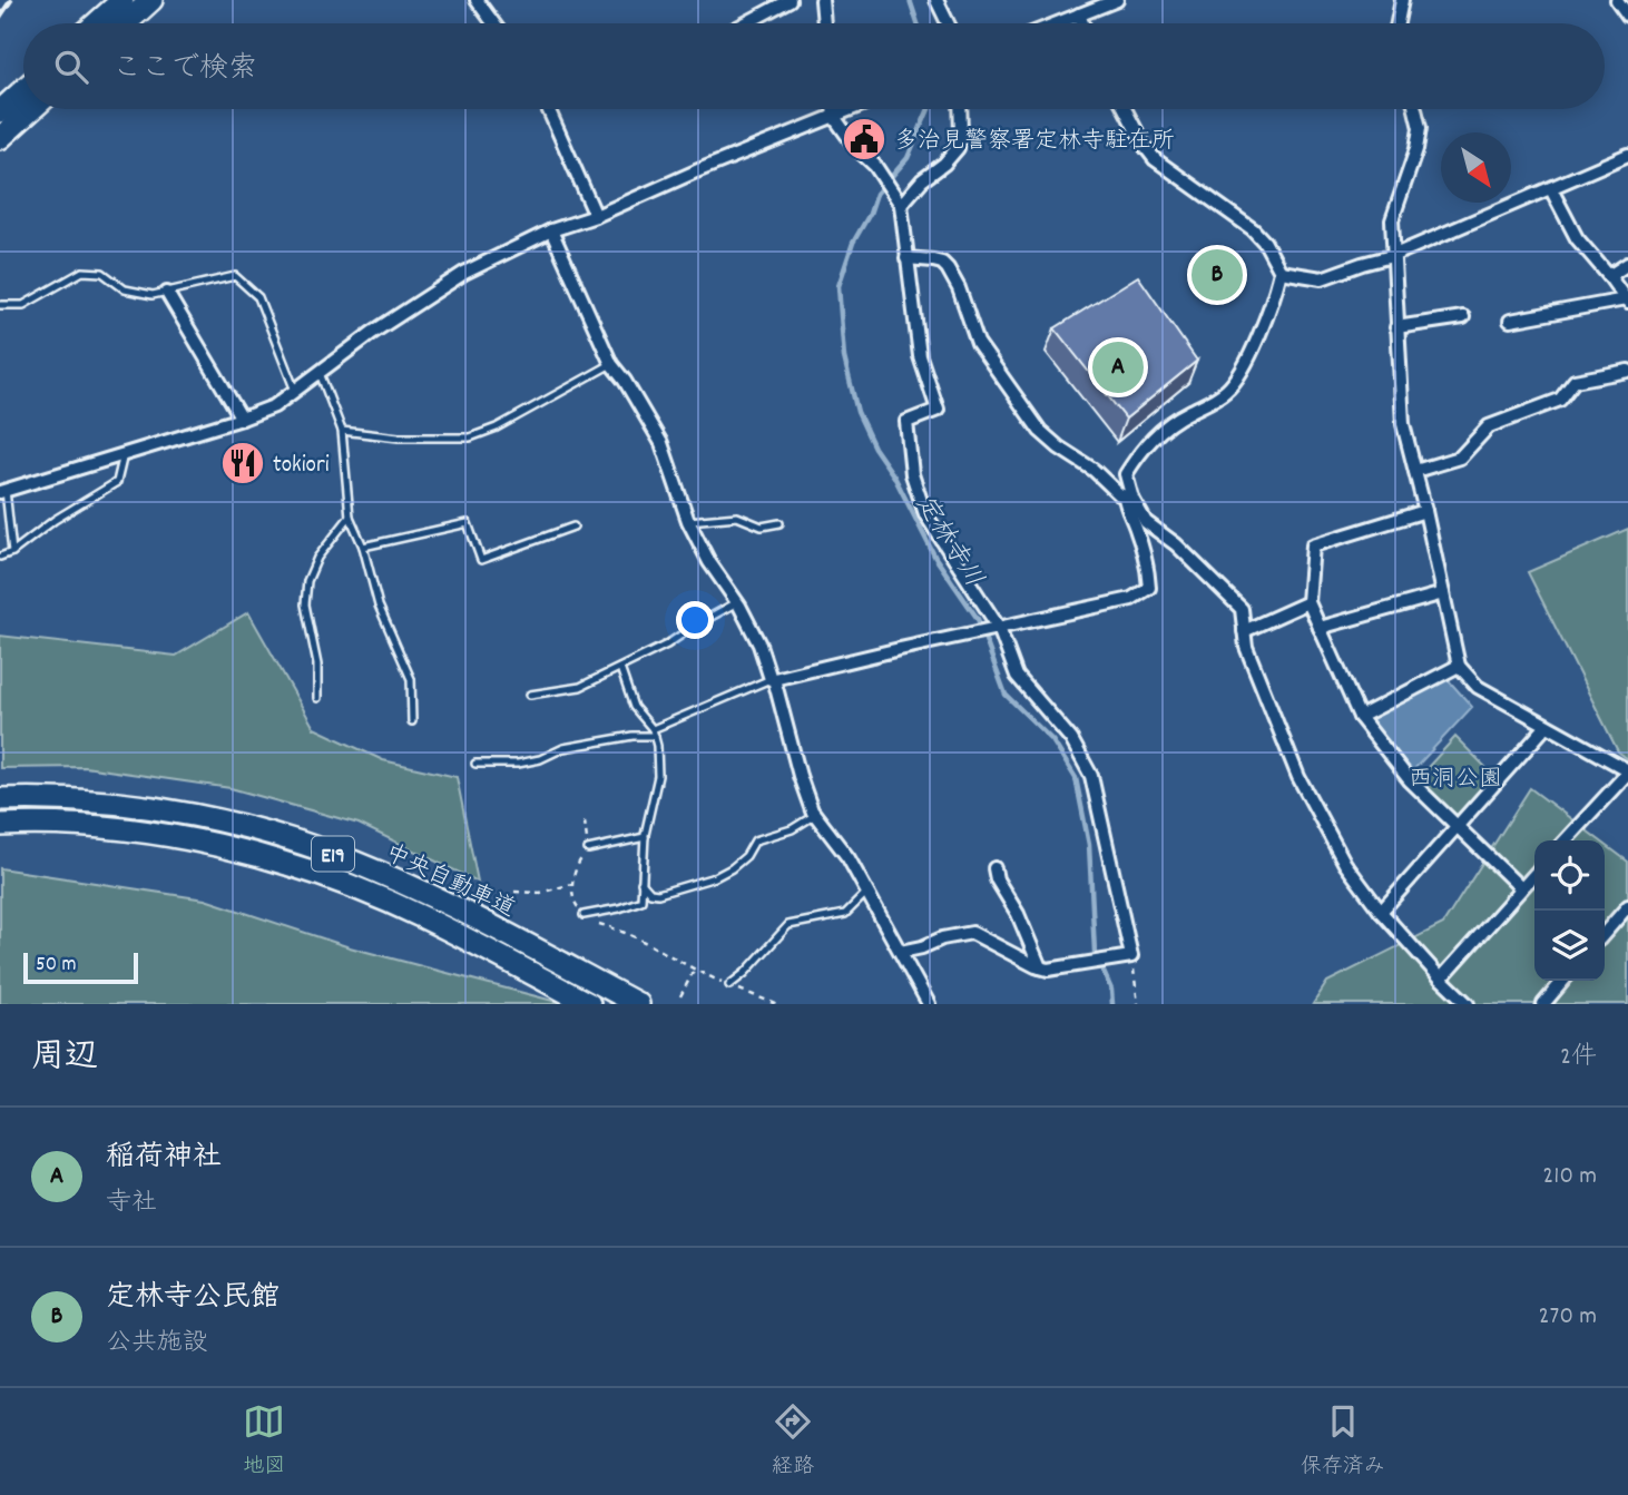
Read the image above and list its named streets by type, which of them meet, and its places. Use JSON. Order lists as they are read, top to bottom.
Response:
{
  "streets": {
    "highway": ["E19", "中央自動車道"]
  },
  "water": ["定林寺川"],
  "parks": ["西洞公園"],
  "places": {
    "public building": ["多治見警察署定林寺駐在所"],
    "restaurant": ["tokiori"]
  },
  "scale_bar": "50 m",
  "north": "bottom right",
  "page": {
    "search": "ここで検索",
    "pins": ["B", "A"],
    "scale": "50 m",
    "heading": ["周辺", "2件"],
    "list": [
      {
        "mark": "A",
        "name": "稲荷神社",
        "note": "寺社",
        "value": "210 m"
      },
      {
        "mark": "B",
        "name": "定林寺公民館",
        "note": "公共施設",
        "value": "270 m"
      }
    ],
    "nav": ["地図", "経路", "保存済み"]
  }
}
